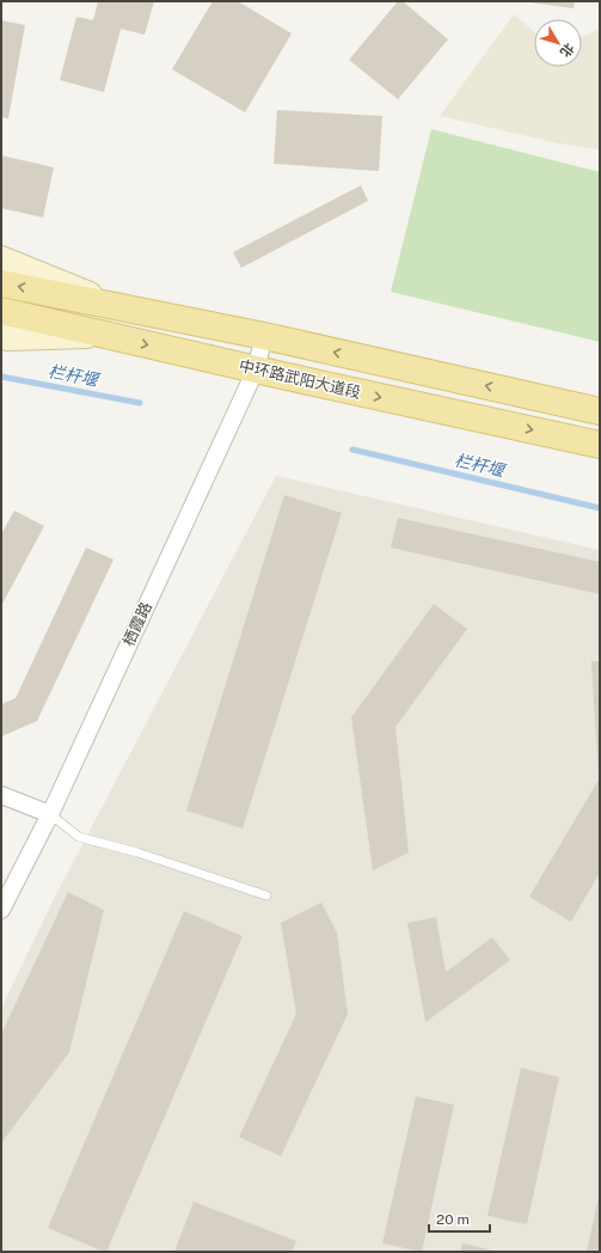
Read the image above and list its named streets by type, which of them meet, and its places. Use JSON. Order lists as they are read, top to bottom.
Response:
{
  "streets": {
    "main road": ["中环路武阳大道段"],
    "street": ["栖霞路"]
  },
  "crossings": [
    ["中环路武阳大道段", "栖霞路"]
  ],
  "water": ["栏杆堰"],
  "scale_bar": "20 m",
  "north": "bottom right"
}
